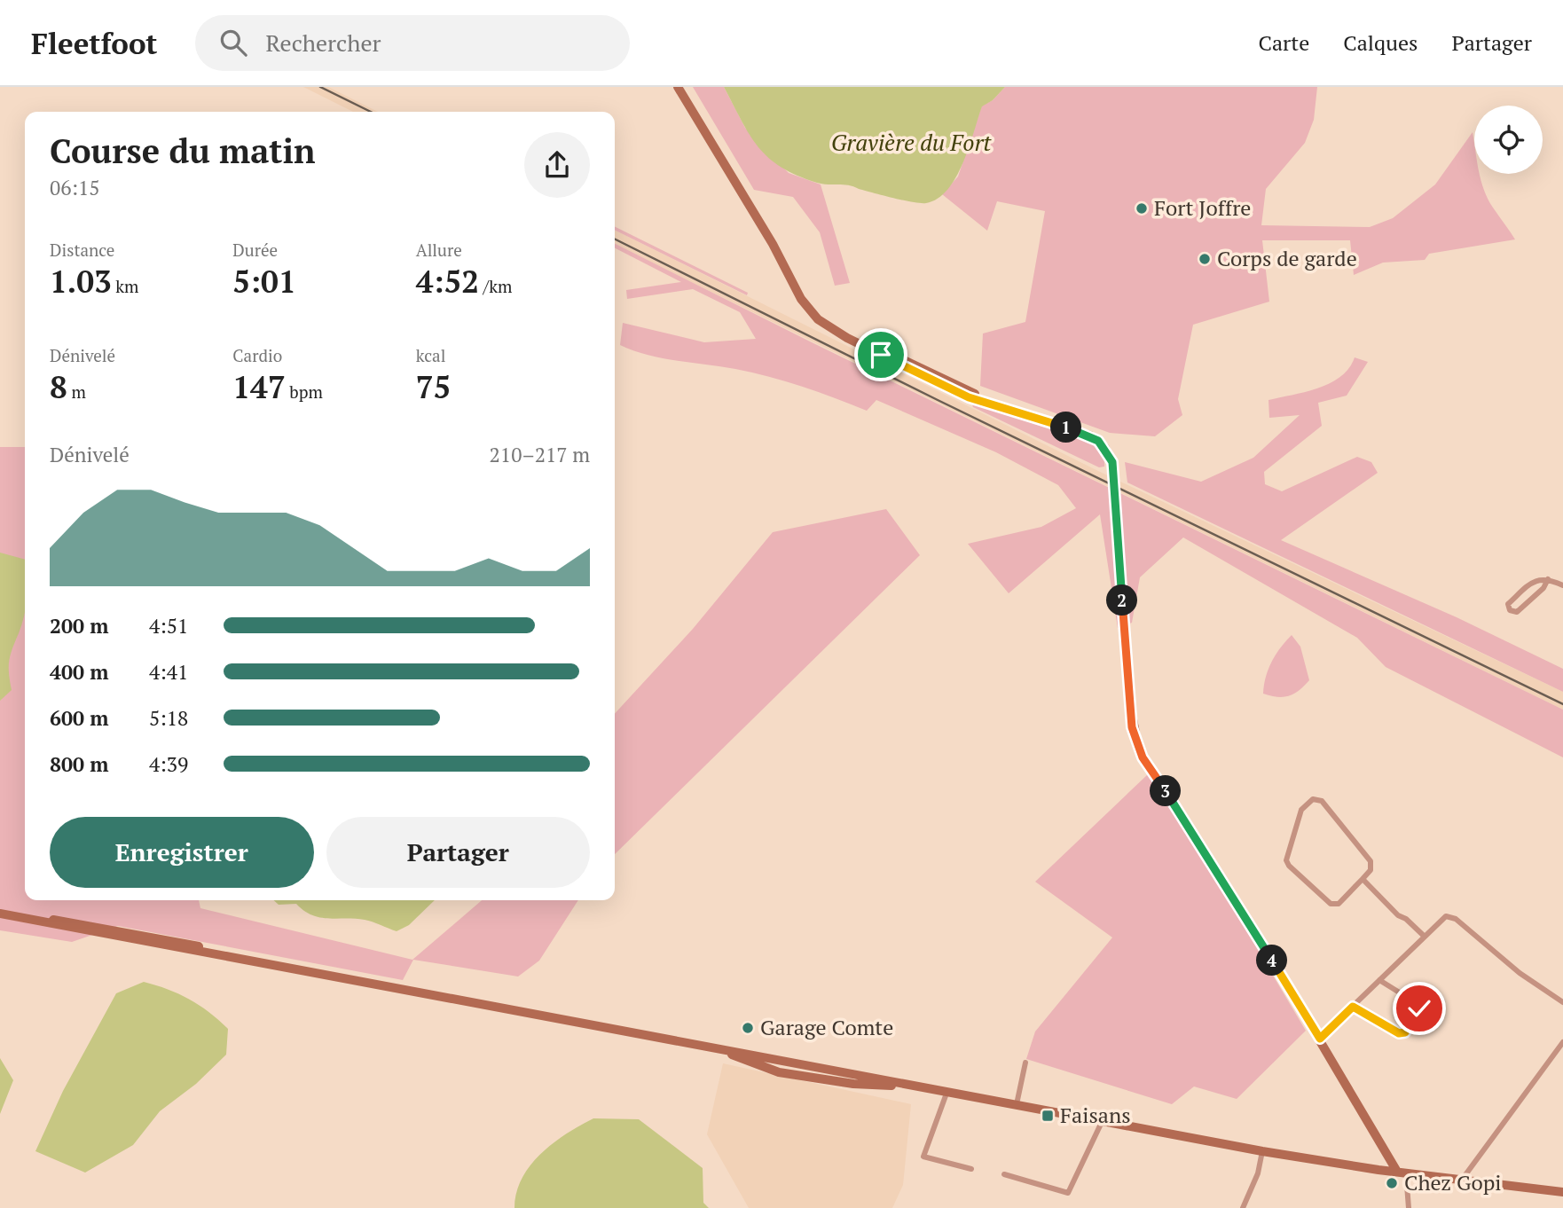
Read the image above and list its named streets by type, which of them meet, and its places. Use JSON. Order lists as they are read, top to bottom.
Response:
{
  "water": ["Gravière du Fort"],
  "places": {
    "other": [
      "Fort Joffre",
      "Corps de garde",
      "Garage Comte",
      "Chez Gopi"
    ],
    "transit": ["Faisans"]
  },
  "page": {
    "header": "Fleetfoot",
    "search": "Rechercher",
    "nav": ["Carte", "Calques", "Partager"],
    "heading": ["Course du matin", "06:15"],
    "stats": [
      ["Distance", "1.03 km"],
      ["Durée", "5:01"],
      ["Allure", "4:52 /km"],
      ["Dénivelé", "8 m"],
      ["Cardio", "147 bpm"],
      ["kcal", "75"]
    ],
    "pins": [
      "1",
      "2",
      "3",
      "4"
    ],
    "chart": ["Dénivelé", "210–217 m"],
    "list": [
      {
        "name": "200 m",
        "note": "4:51"
      },
      {
        "name": "400 m",
        "note": "4:41"
      },
      {
        "name": "600 m",
        "note": "5:18"
      },
      {
        "name": "800 m",
        "note": "4:39"
      }
    ],
    "buttons": ["Enregistrer", "Partager"]
  }
}
